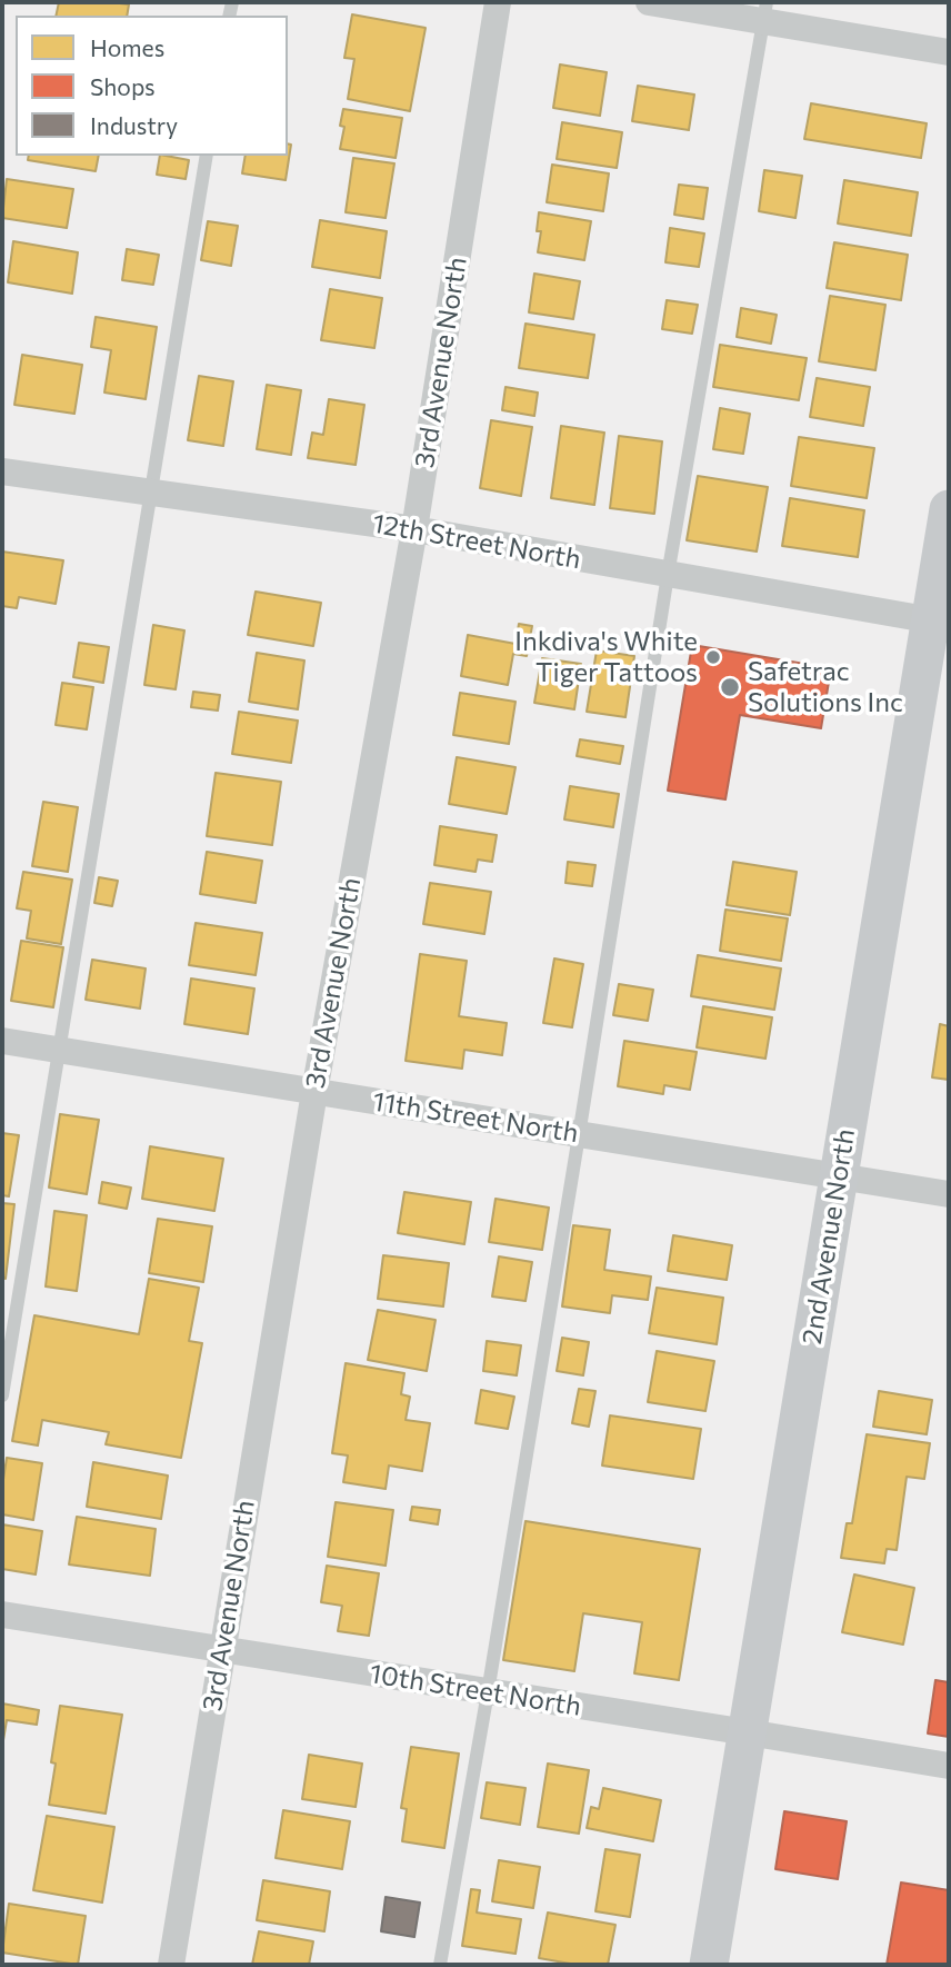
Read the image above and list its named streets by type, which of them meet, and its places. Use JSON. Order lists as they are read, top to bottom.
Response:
{
  "streets": {
    "main road": ["2nd Avenue North"],
    "street": [
      "3rd Avenue North",
      "12th Street North",
      "11th Street North",
      "10th Street North"
    ]
  },
  "crossings": [
    ["3rd Avenue North", "12th Street North"],
    ["3rd Avenue North", "11th Street North"],
    ["3rd Avenue North", "10th Street North"],
    ["12th Street North", "2nd Avenue North"],
    ["11th Street North", "2nd Avenue North"],
    ["2nd Avenue North", "10th Street North"]
  ],
  "places": ["Inkdiva's White Tiger Tattoos", "Safetrac Solutions Inc"],
  "legend": ["Homes", "Shops", "Industry"]
}
